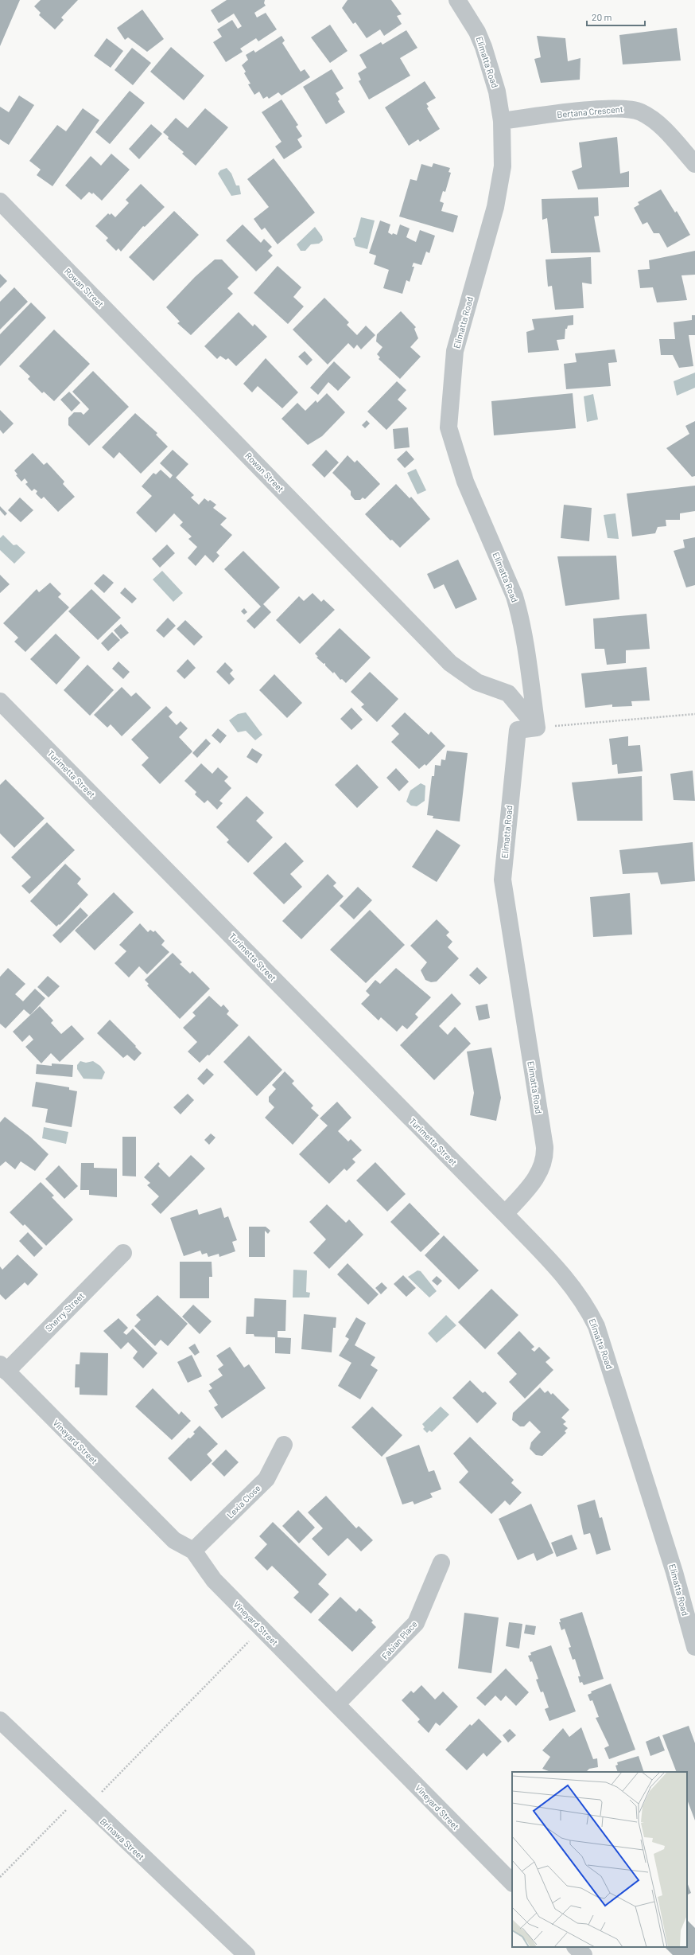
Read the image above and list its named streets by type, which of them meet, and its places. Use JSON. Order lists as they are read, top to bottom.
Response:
{
  "streets": {
    "street": [
      "Elimatta Road",
      "Bertana Crescent",
      "Rowan Street",
      "Turimetta Street",
      "Sherry Street",
      "Vineyard Street",
      "Lexia Close",
      "Fabian Place",
      "Brinawa Street"
    ]
  },
  "crossings": [
    ["Elimatta Road", "Bertana Crescent"],
    ["Elimatta Road", "Rowan Street"],
    ["Elimatta Road", "Turimetta Street"],
    ["Sherry Street", "Vineyard Street"],
    ["Vineyard Street", "Lexia Close"],
    ["Vineyard Street", "Fabian Place"]
  ],
  "scale_bar": "20 m"
}
